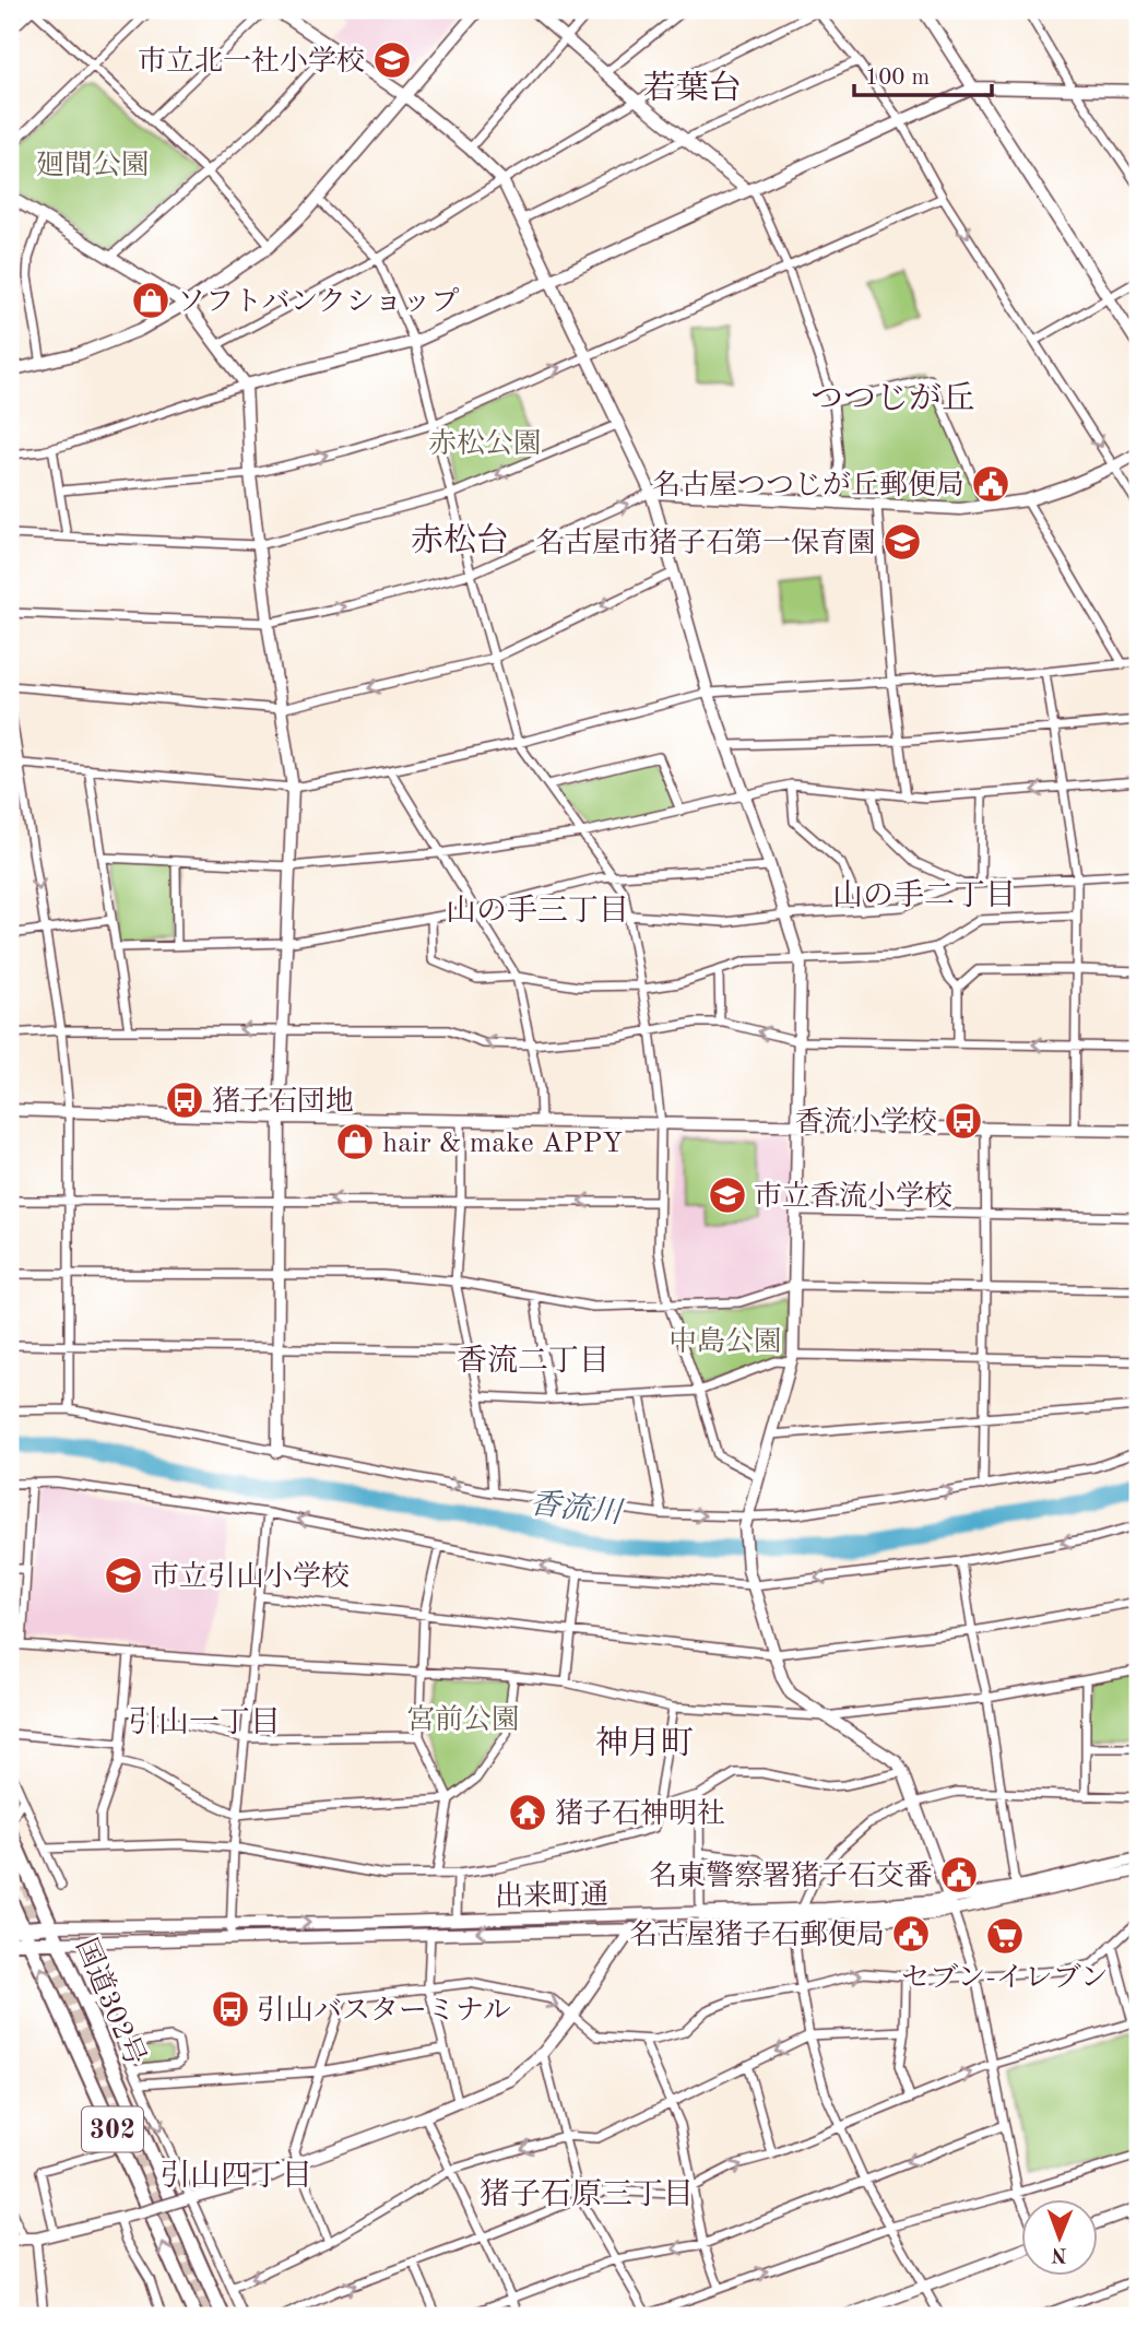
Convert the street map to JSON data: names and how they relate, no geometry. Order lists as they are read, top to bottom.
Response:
{
  "streets": {
    "highway": ["国道302号", "302"],
    "street": ["出来町通"]
  },
  "crossings": [
    ["出来町通", "国道302号"]
  ],
  "districts": [
    "若葉台",
    "つつじが丘",
    "赤松台",
    "山の手二丁目",
    "山の手三丁目",
    "香流二丁目",
    "引山一丁目",
    "神月町",
    "引山四丁目",
    "猪子石原三丁目"
  ],
  "water": ["香流川"],
  "parks": [
    "廻間公園",
    "赤松公園",
    "中島公園",
    "宮前公園"
  ],
  "places": {
    "school or university": [
      "市立北一社小学校",
      "名古屋市猪子石第一保育園",
      "市立香流小学校",
      "市立引山小学校"
    ],
    "shop": ["ソフトバンクショップ", "hair & make APPY"],
    "public building": ["名古屋つつじが丘郵便局", "名東警察署猪子石交番", "名古屋猪子石郵便局"],
    "bus stop": ["猪子石団地", "香流小学校", "引山バスターミナル"],
    "temple": ["猪子石神明社"],
    "supermarket": ["セブン-イレブン"]
  },
  "scale_bar": "100 m",
  "north": "bottom"
}
